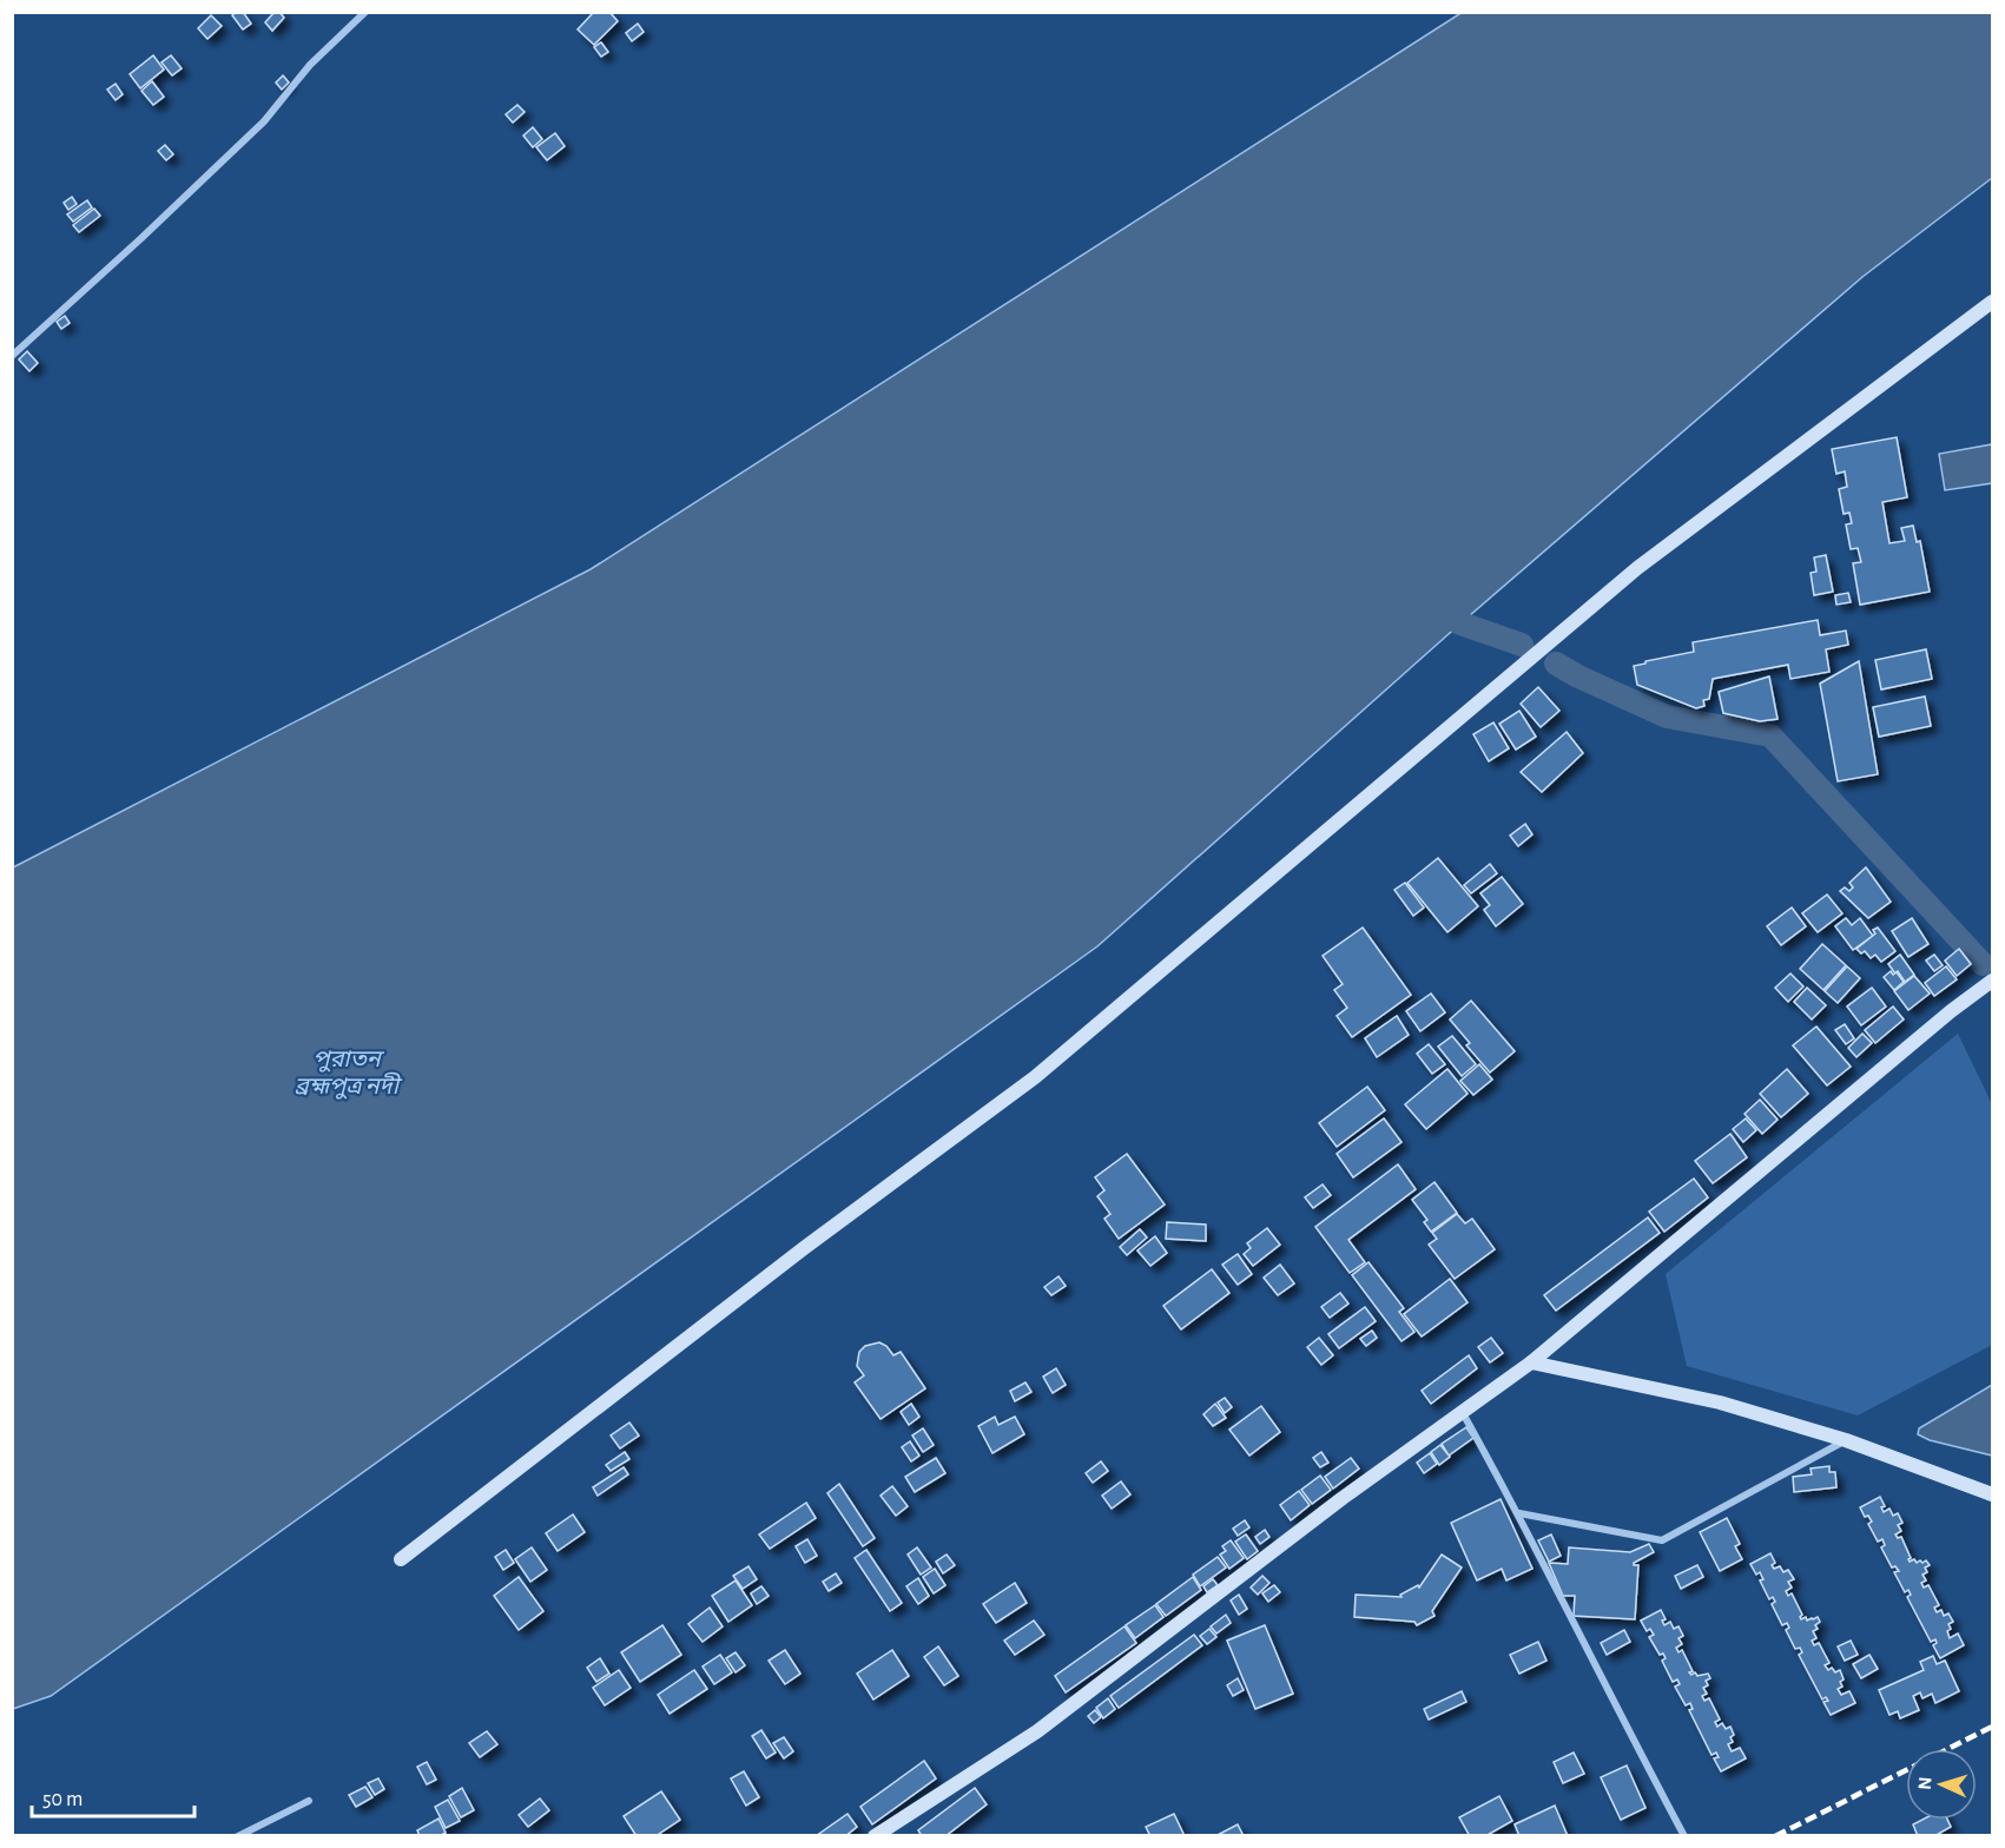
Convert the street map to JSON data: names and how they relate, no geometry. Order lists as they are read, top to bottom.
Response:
{
  "water": ["পুরাতন ব্রহ্মপুত্র নদী"],
  "scale_bar": "50 m",
  "north": "left"
}
